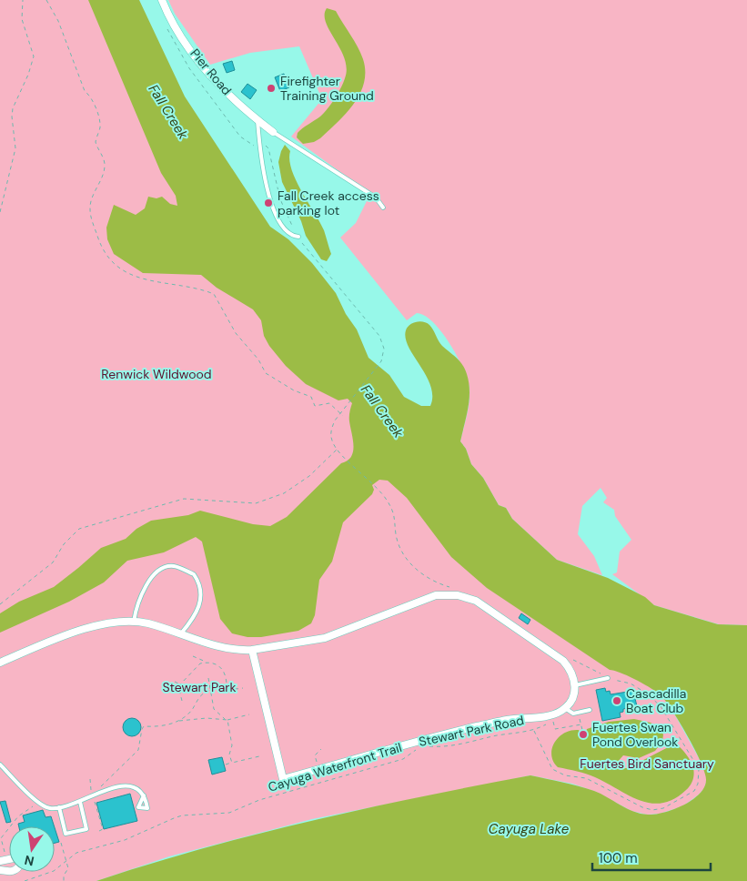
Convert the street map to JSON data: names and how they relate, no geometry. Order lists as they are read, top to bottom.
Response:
{
  "streets": {
    "street": ["Pier Road", "Stewart Park Road"],
    "path": ["Cayuga Waterfront Trail"]
  },
  "water": ["Fall Creek", "Cayuga Lake"],
  "parks": ["Renwick Wildwood", "Stewart Park", "Fuertes Bird Sanctuary"],
  "places": [
    "Firefighter Training Ground",
    "Fall Creek access parking lot",
    "Cascadilla Boat Club",
    "Fuertes Swan Pond Overlook"
  ],
  "scale_bar": "100 m",
  "north": "bottom"
}
